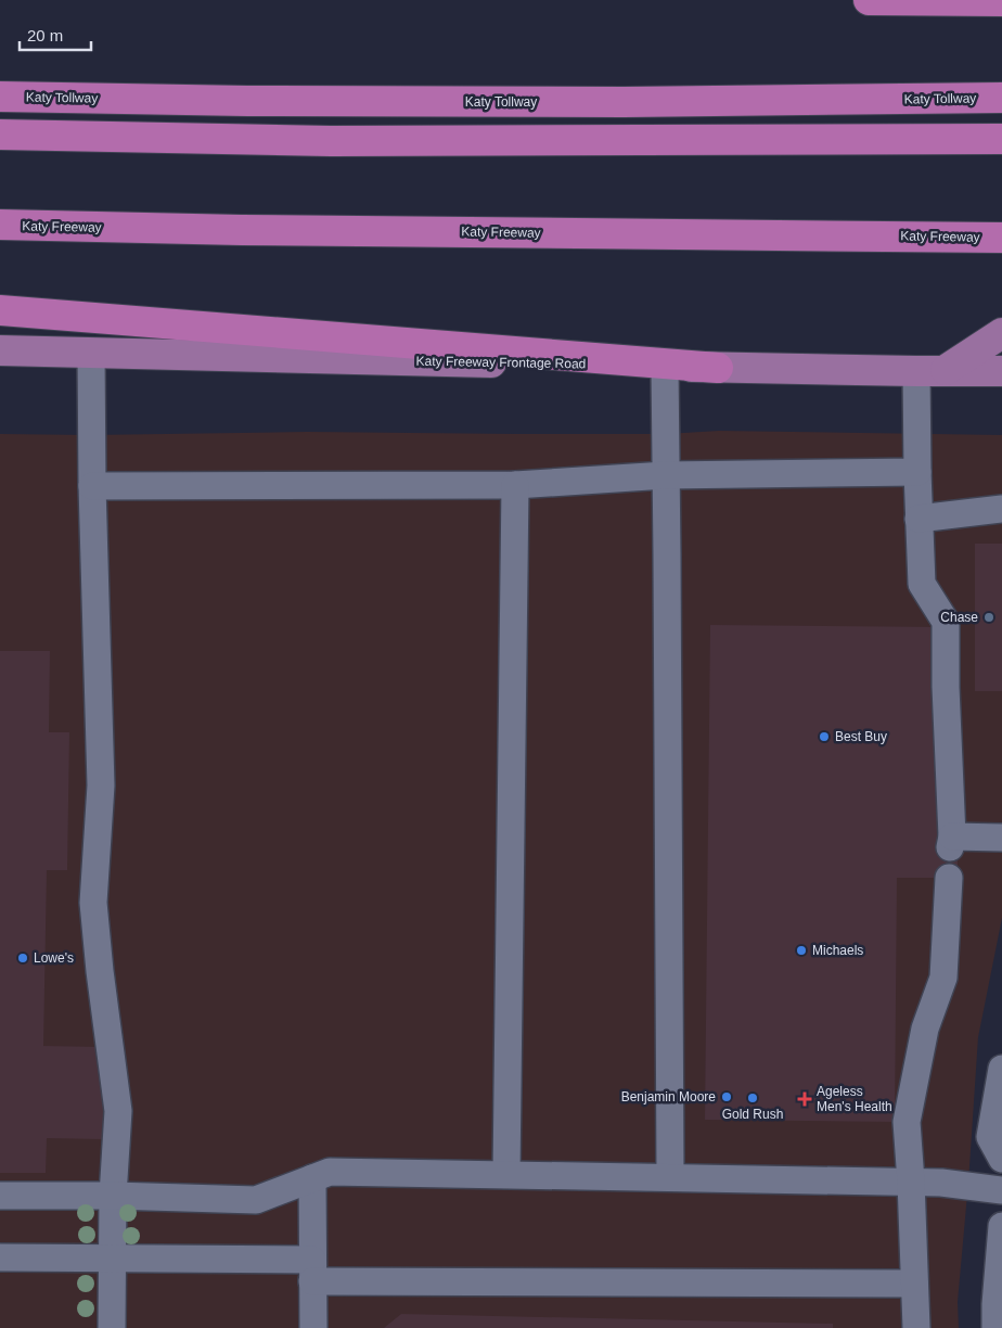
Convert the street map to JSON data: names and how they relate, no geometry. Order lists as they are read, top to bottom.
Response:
{
  "streets": {
    "highway": ["Katy Tollway", "Katy Freeway"],
    "main road": ["Katy Freeway Frontage Road"]
  },
  "places": {
    "other": [
      "Chase",
      "Best Buy",
      "Michaels",
      "Lowe's",
      "Benjamin Moore",
      "Gold Rush"
    ],
    "health": ["Ageless Men's Health"]
  },
  "scale_bar": "20 m"
}
